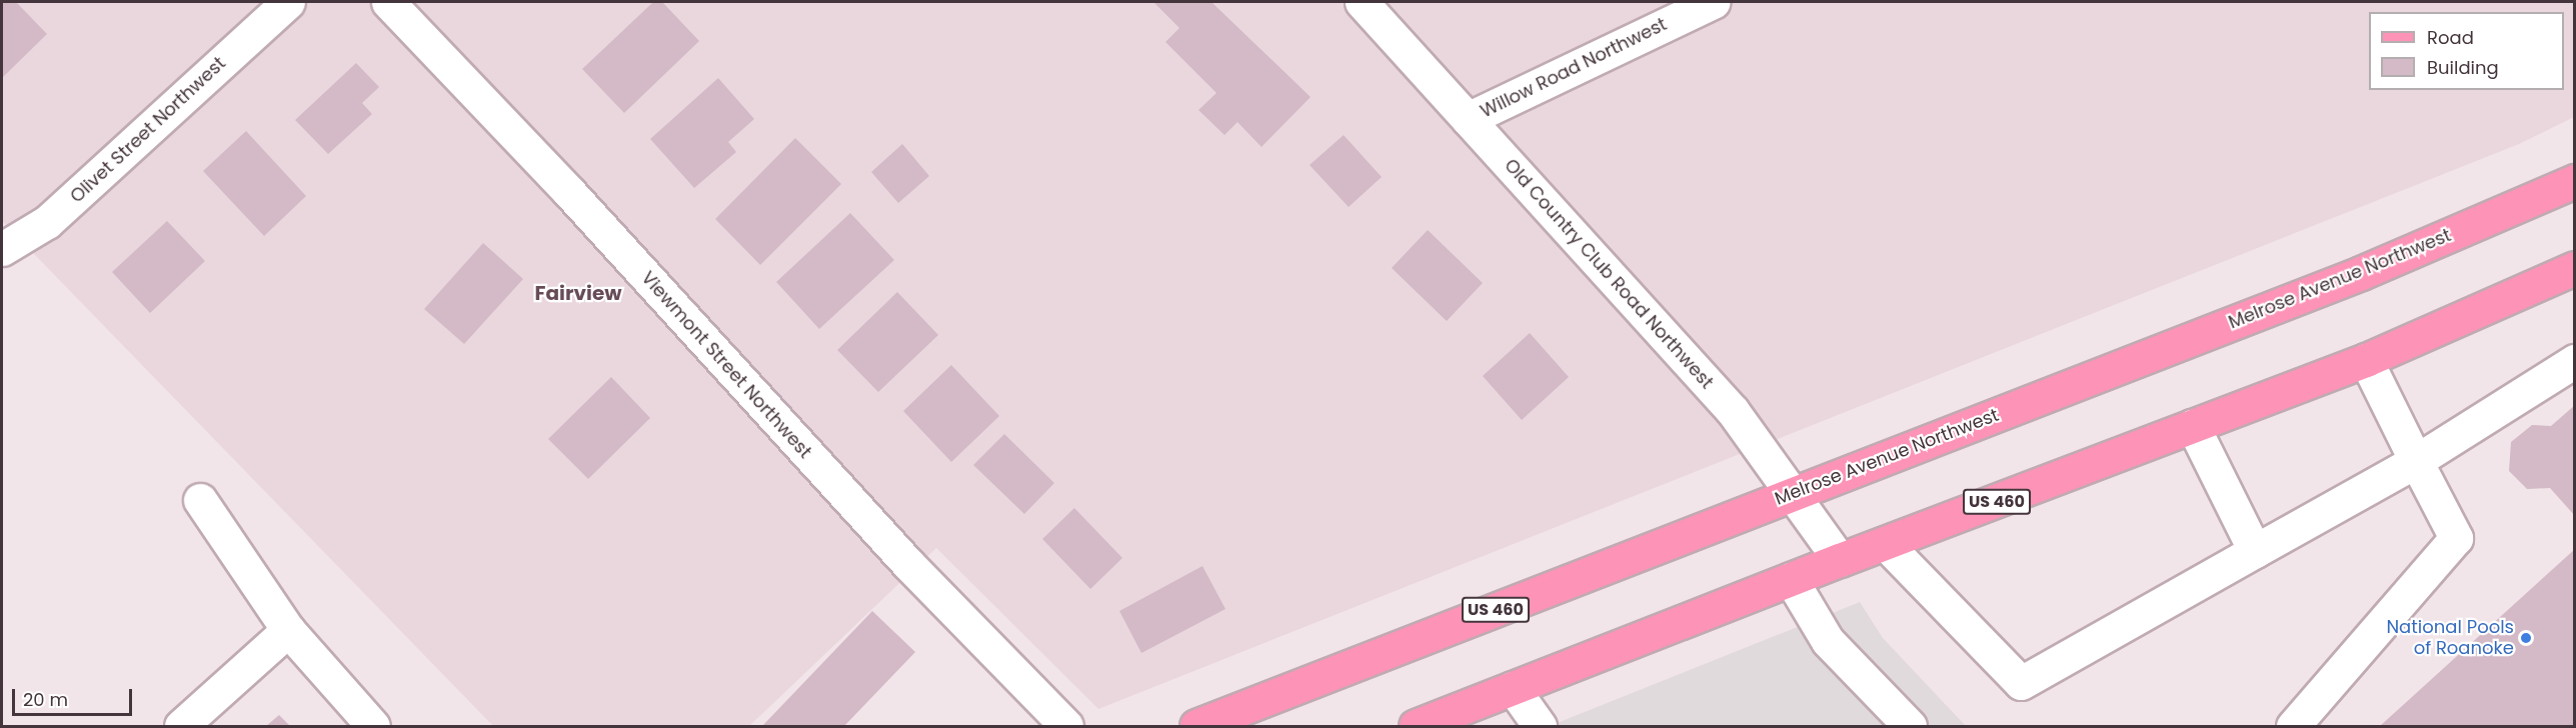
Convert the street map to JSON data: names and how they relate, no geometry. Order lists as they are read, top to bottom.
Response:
{
  "streets": {
    "main road": ["Melrose Avenue Northwest", "US 460"],
    "street": [
      "Willow Road Northwest",
      "Olivet Street Northwest",
      "Old Country Club Road Northwest",
      "Viewmont Street Northwest"
    ]
  },
  "crossings": [
    ["Willow Road Northwest", "Old Country Club Road Northwest"],
    ["Old Country Club Road Northwest", "Melrose Avenue Northwest"],
    ["Old Country Club Road Northwest", "US 460"]
  ],
  "districts": ["Fairview"],
  "places": ["National Pools of Roanoke"],
  "legend": ["Road", "Building"],
  "scale_bar": "20 m"
}
